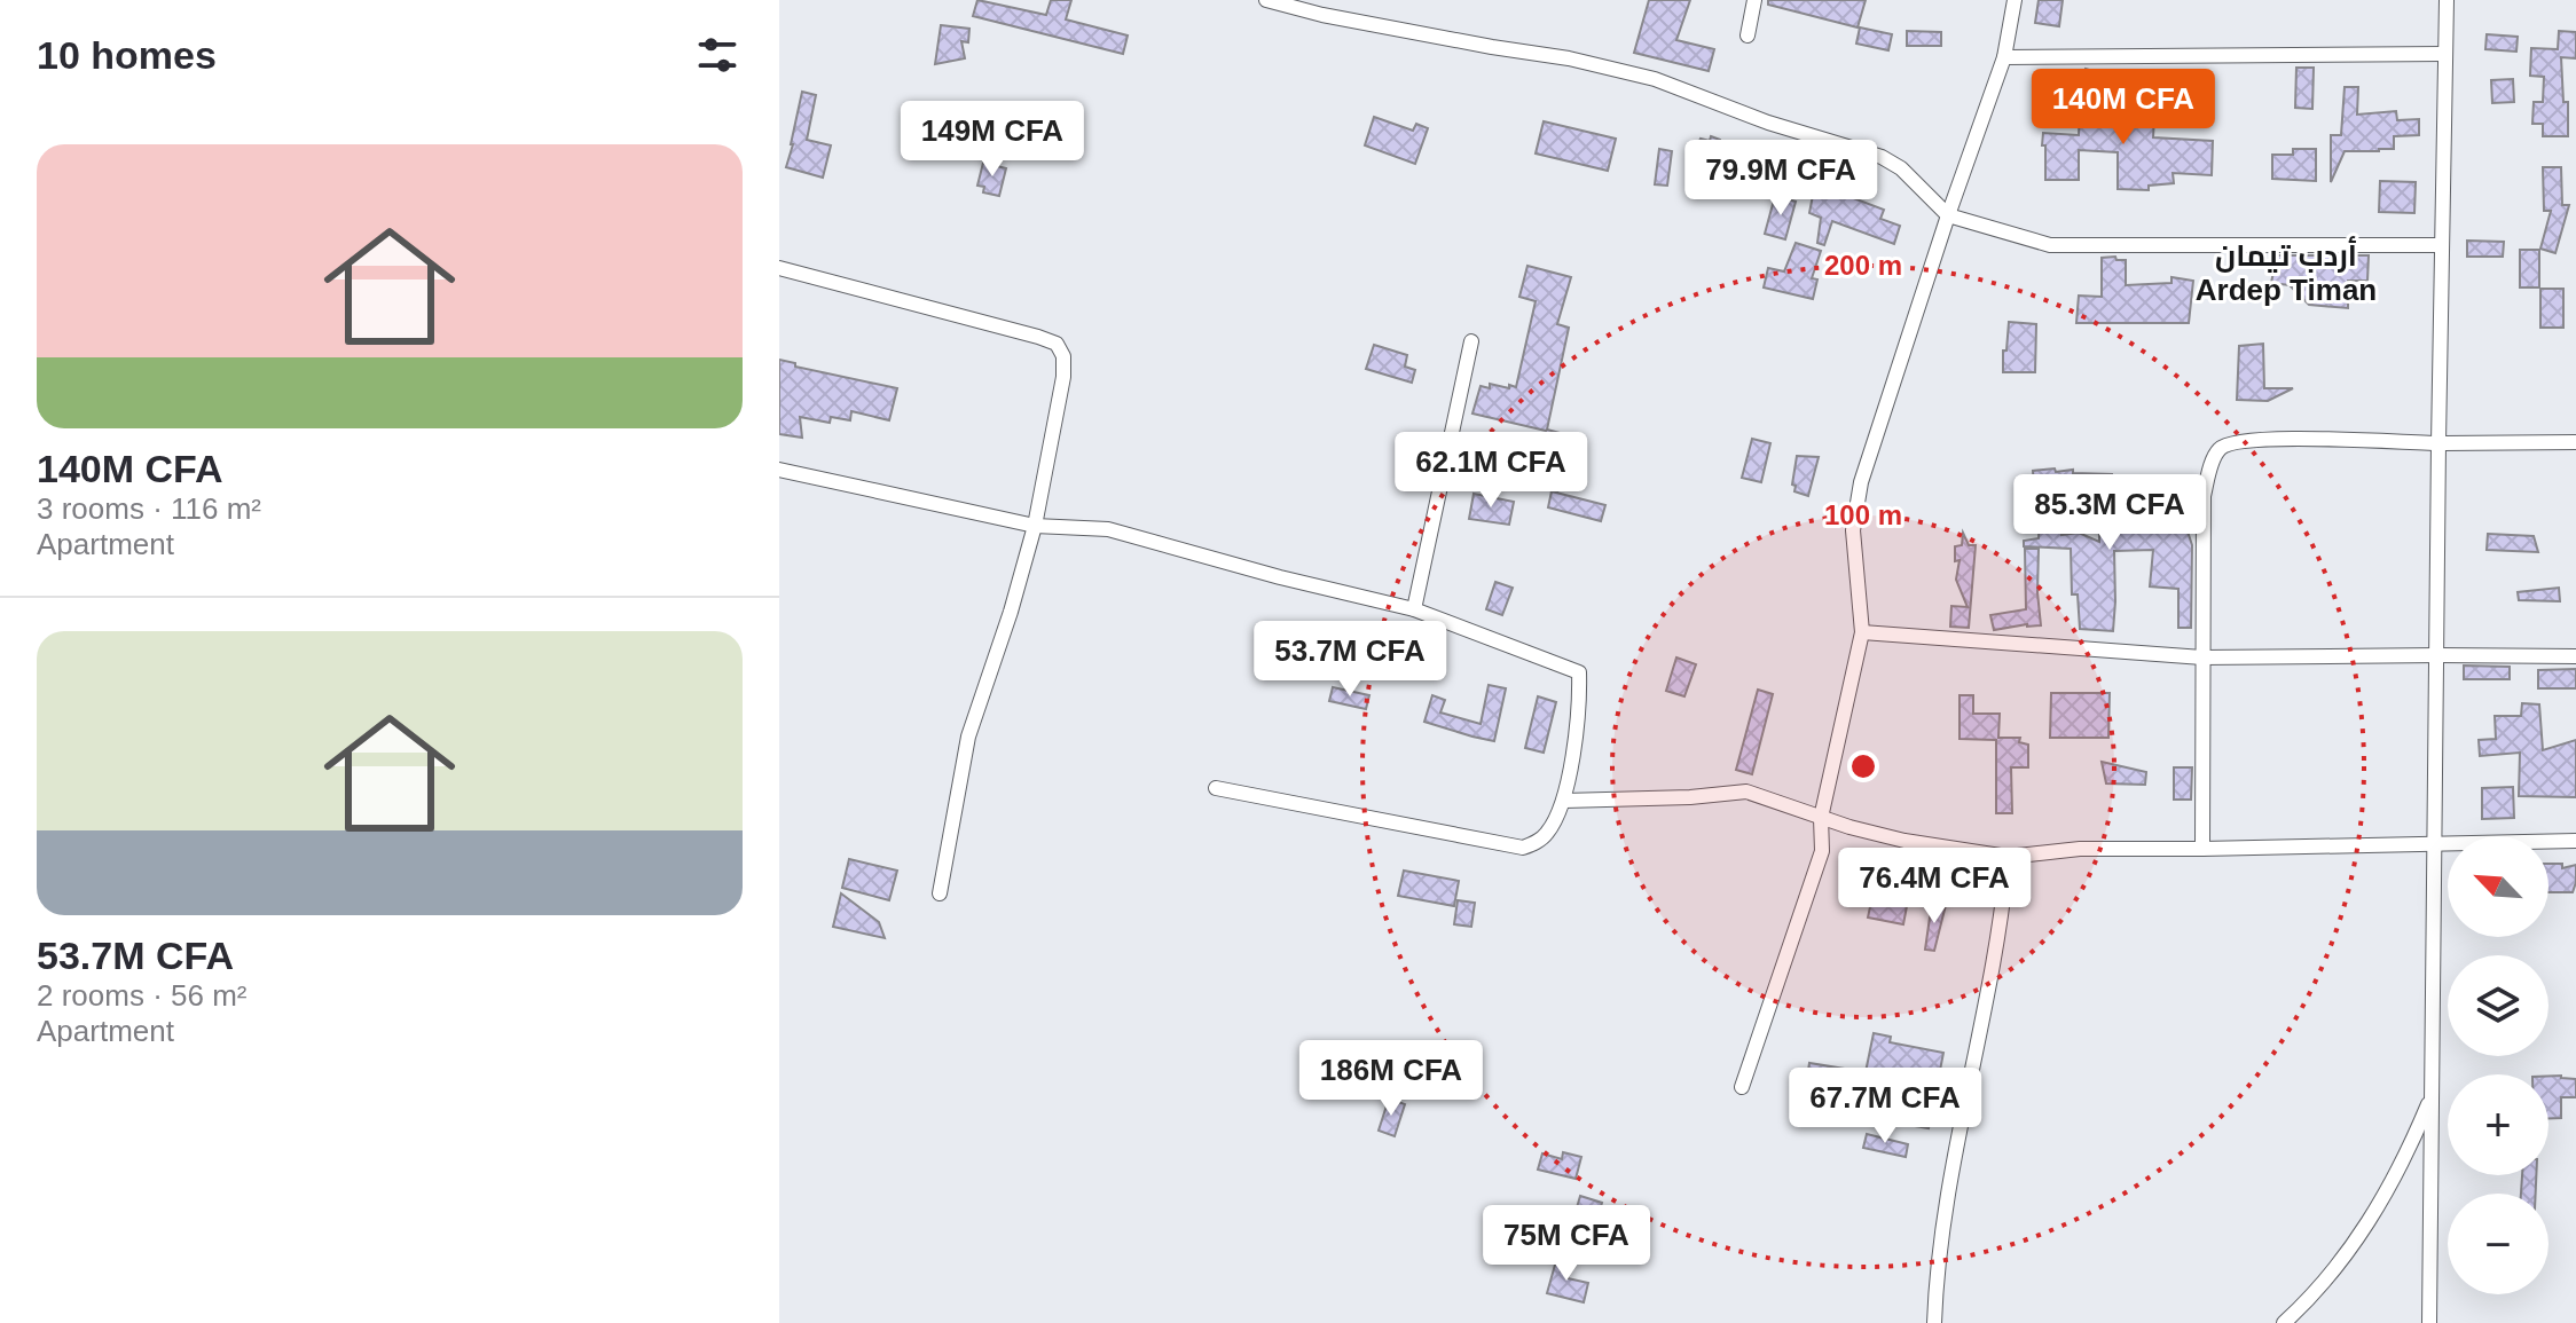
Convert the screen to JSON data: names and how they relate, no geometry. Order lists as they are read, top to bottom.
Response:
{
  "districts": ["أردب تيمان Ardep Timan"],
  "north": "top left",
  "page": {
    "heading": "10 homes",
    "price": [
      "140M CFA",
      "149M CFA",
      "79.9M CFA",
      "62.1M CFA",
      "85.3M CFA",
      "53.7M CFA",
      "76.4M CFA",
      "186M CFA",
      "67.7M CFA",
      "75M CFA"
    ],
    "list": [
      {
        "name": "140M CFA",
        "note": "3 rooms · 116 m² · Apartment"
      },
      {
        "name": "53.7M CFA",
        "note": "2 rooms · 56 m² · Apartment"
      }
    ],
    "map_buttons": ["+", "−"]
  },
  "rings": ["200 m", "100 m"]
}
